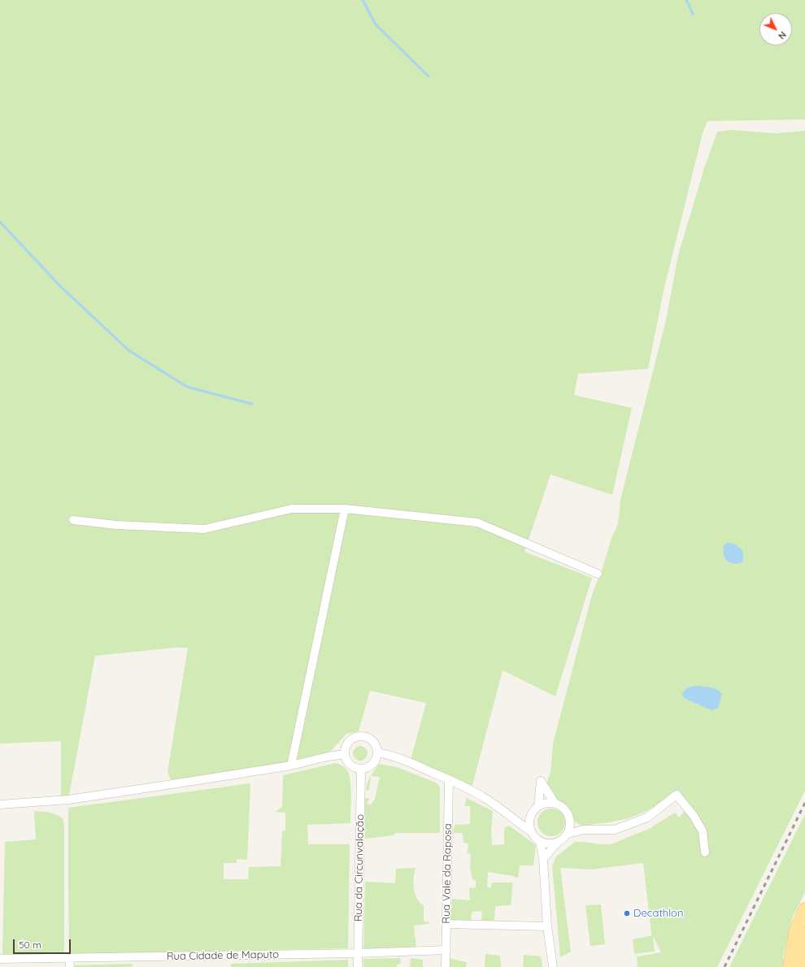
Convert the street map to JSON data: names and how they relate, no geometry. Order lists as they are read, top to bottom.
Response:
{
  "streets": {
    "street": ["Rua da Circunvalação", "Rua Vale da Raposa", "Rua Cidade de Maputo"]
  },
  "crossings": [
    ["Rua da Circunvalação", "Rua Cidade de Maputo"],
    ["Rua Vale da Raposa", "Rua Cidade de Maputo"]
  ],
  "places": ["Decathlon"],
  "scale_bar": "50 m",
  "north": "bottom right"
}
